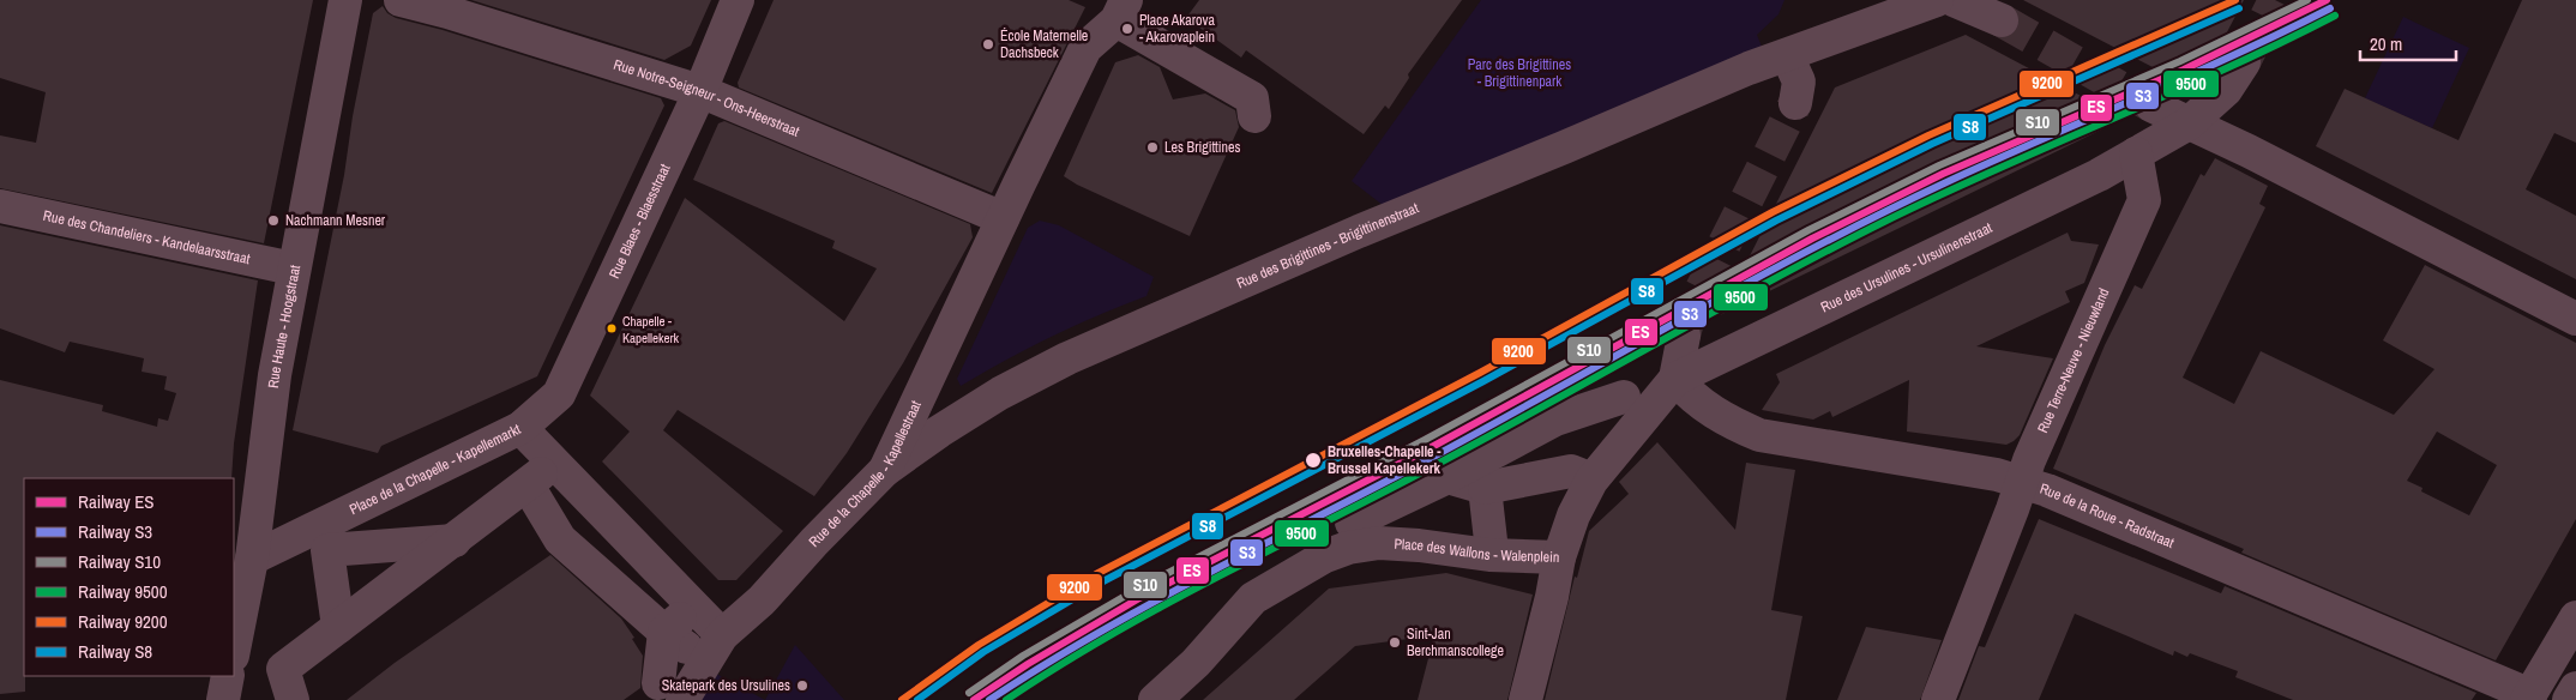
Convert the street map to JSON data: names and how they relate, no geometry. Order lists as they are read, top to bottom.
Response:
{
  "streets": {
    "street": [
      "Rue Notre-Seigneur - Ons-Heerstraat",
      "Rue Blaes - Blaesstraat",
      "Rue des Chandeliers - Kandelaarsstraat",
      "Rue des Brigittines - Brigittinenstraat",
      "Rue des Ursulines - Ursulinenstraat",
      "Rue Haute - Hoogstraat",
      "Rue Terre-Neuve - Nieuwland",
      "Place de la Chapelle - Kapellemarkt",
      "Rue de la Chapelle - Kapellestraat",
      "Rue de la Roue - Radstraat",
      "Place des Wallons - Walenplein"
    ]
  },
  "crossings": [
    ["Rue Notre-Seigneur - Ons-Heerstraat", "Rue Blaes - Blaesstraat"],
    ["Rue Notre-Seigneur - Ons-Heerstraat", "Rue de la Chapelle - Kapellestraat"],
    ["Rue Blaes - Blaesstraat", "Place de la Chapelle - Kapellemarkt"],
    ["Rue des Chandeliers - Kandelaarsstraat", "Rue Haute - Hoogstraat"],
    ["Rue des Brigittines - Brigittinenstraat", "Rue de la Chapelle - Kapellestraat"],
    ["Rue des Ursulines - Ursulinenstraat", "Rue Terre-Neuve - Nieuwland"],
    ["Rue des Ursulines - Ursulinenstraat", "Rue de la Roue - Radstraat"],
    ["Rue des Ursulines - Ursulinenstraat", "Place des Wallons - Walenplein"],
    ["Rue Haute - Hoogstraat", "Place de la Chapelle - Kapellemarkt"],
    ["Rue Terre-Neuve - Nieuwland", "Rue de la Roue - Radstraat"],
    ["Place de la Chapelle - Kapellemarkt", "Rue de la Chapelle - Kapellestraat"],
    ["Rue de la Roue - Radstraat", "Place des Wallons - Walenplein"]
  ],
  "parks": ["Parc des Brigittines - Brigittinenpark"],
  "places": [
    "Place Akarova - Akarovaplein",
    "École Maternelle Dachsbeck",
    "Les Brigittines",
    "Nachmann Mesner",
    "Chapelle - Kapellekerk",
    "Bruxelles-Chapelle - Brussel Kapellekerk",
    "Sint-Jan Berchmanscollege",
    "Skatepark des Ursulines"
  ],
  "lines": [
    "rail line ES",
    "rail line S10",
    "rail line 9200",
    "rail line S3",
    "rail line S8",
    "rail line 9500"
  ],
  "legend": [
    "Railway ES",
    "Railway S3",
    "Railway S10",
    "Railway 9500",
    "Railway 9200",
    "Railway S8"
  ],
  "scale_bar": "20 m"
}
